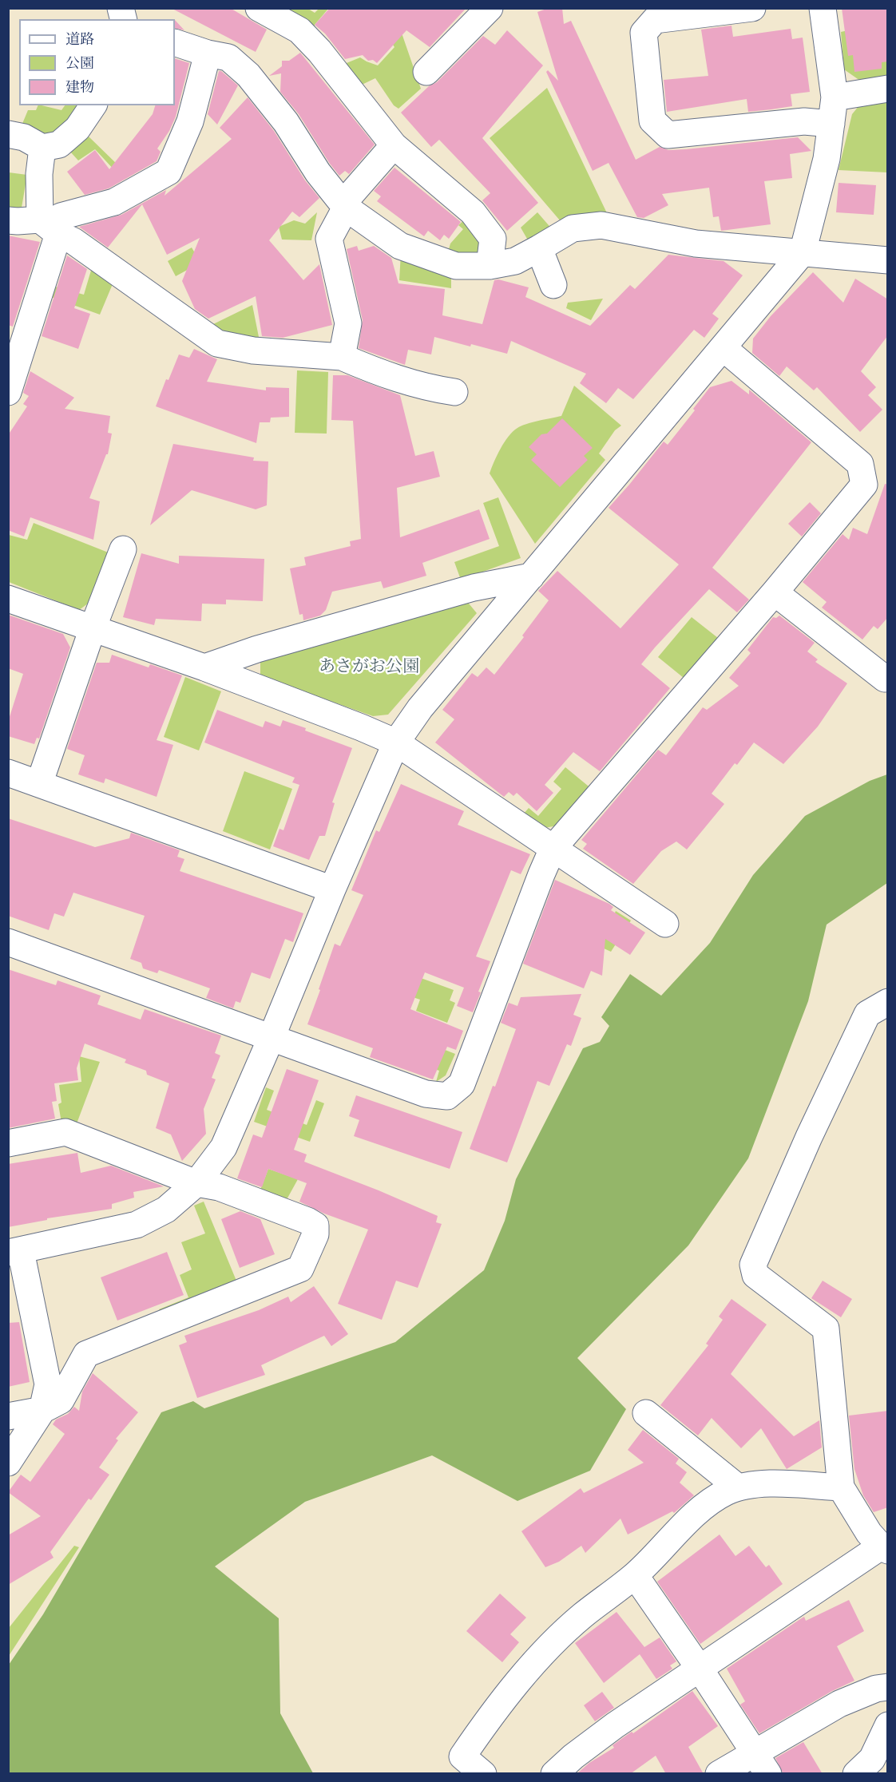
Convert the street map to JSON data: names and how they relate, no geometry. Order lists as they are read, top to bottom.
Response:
{
  "parks": ["あさがお公園"],
  "legend": ["道路", "公園", "建物"]
}
